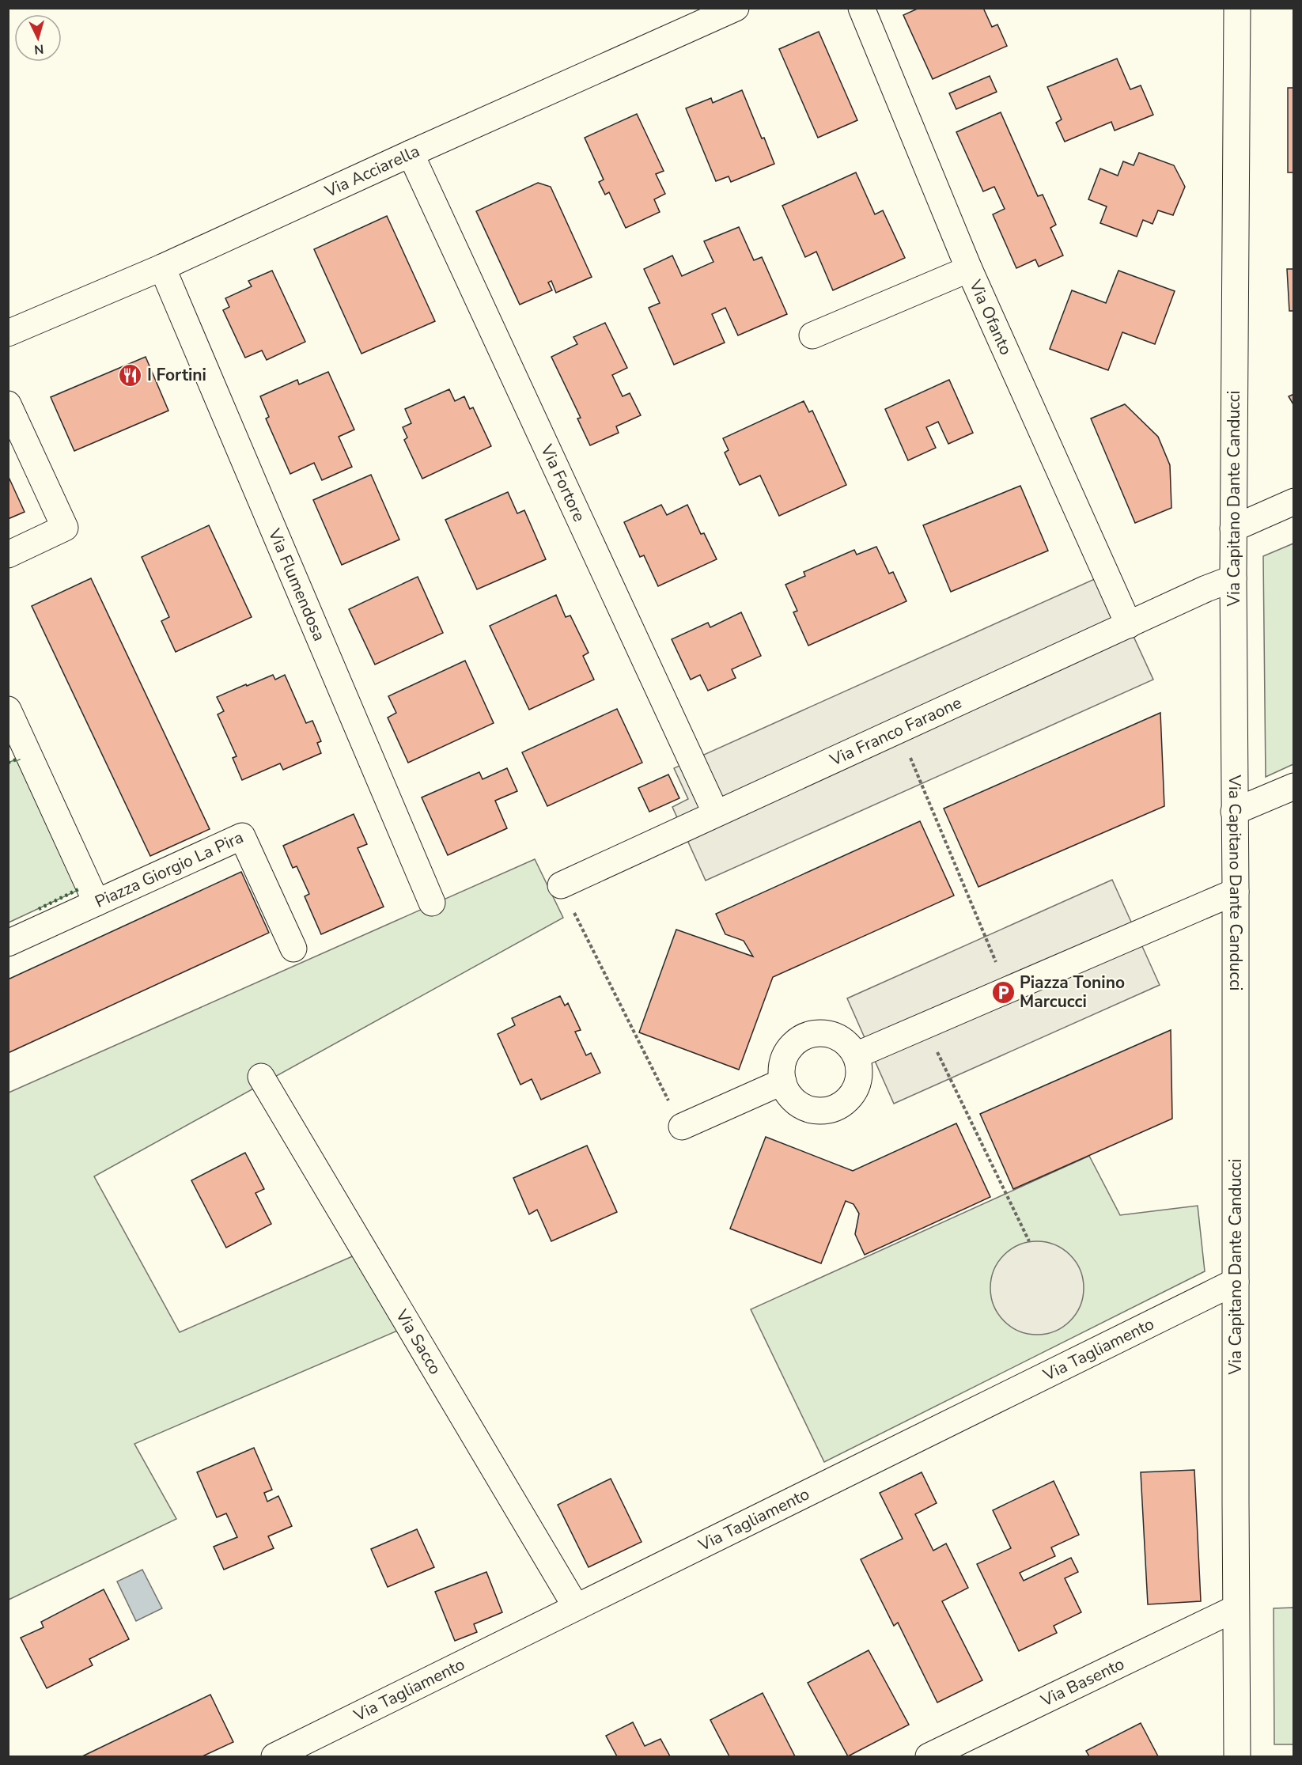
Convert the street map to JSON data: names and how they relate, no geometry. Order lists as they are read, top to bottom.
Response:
{
  "streets": {
    "street": [
      "Via Acciarella",
      "Via Ofanto",
      "Via Fortore",
      "Via Capitano Dante Canducci",
      "Via Flumendosa",
      "Via Franco Faraone",
      "Piazza Giorgio La Pira",
      "Via Sacco",
      "Via Tagliamento",
      "Via Basento"
    ]
  },
  "crossings": [
    ["Via Acciarella", "Via Fortore"],
    ["Via Acciarella", "Via Flumendosa"],
    ["Via Ofanto", "Via Franco Faraone"],
    ["Via Fortore", "Via Franco Faraone"],
    ["Via Capitano Dante Canducci", "Via Franco Faraone"],
    ["Via Capitano Dante Canducci", "Via Tagliamento"],
    ["Via Capitano Dante Canducci", "Via Basento"],
    ["Via Sacco", "Via Tagliamento"]
  ],
  "places": {
    "restaurant": ["I Fortini"],
    "parking": ["Piazza Tonino Marcucci"]
  },
  "north": "bottom"
}
